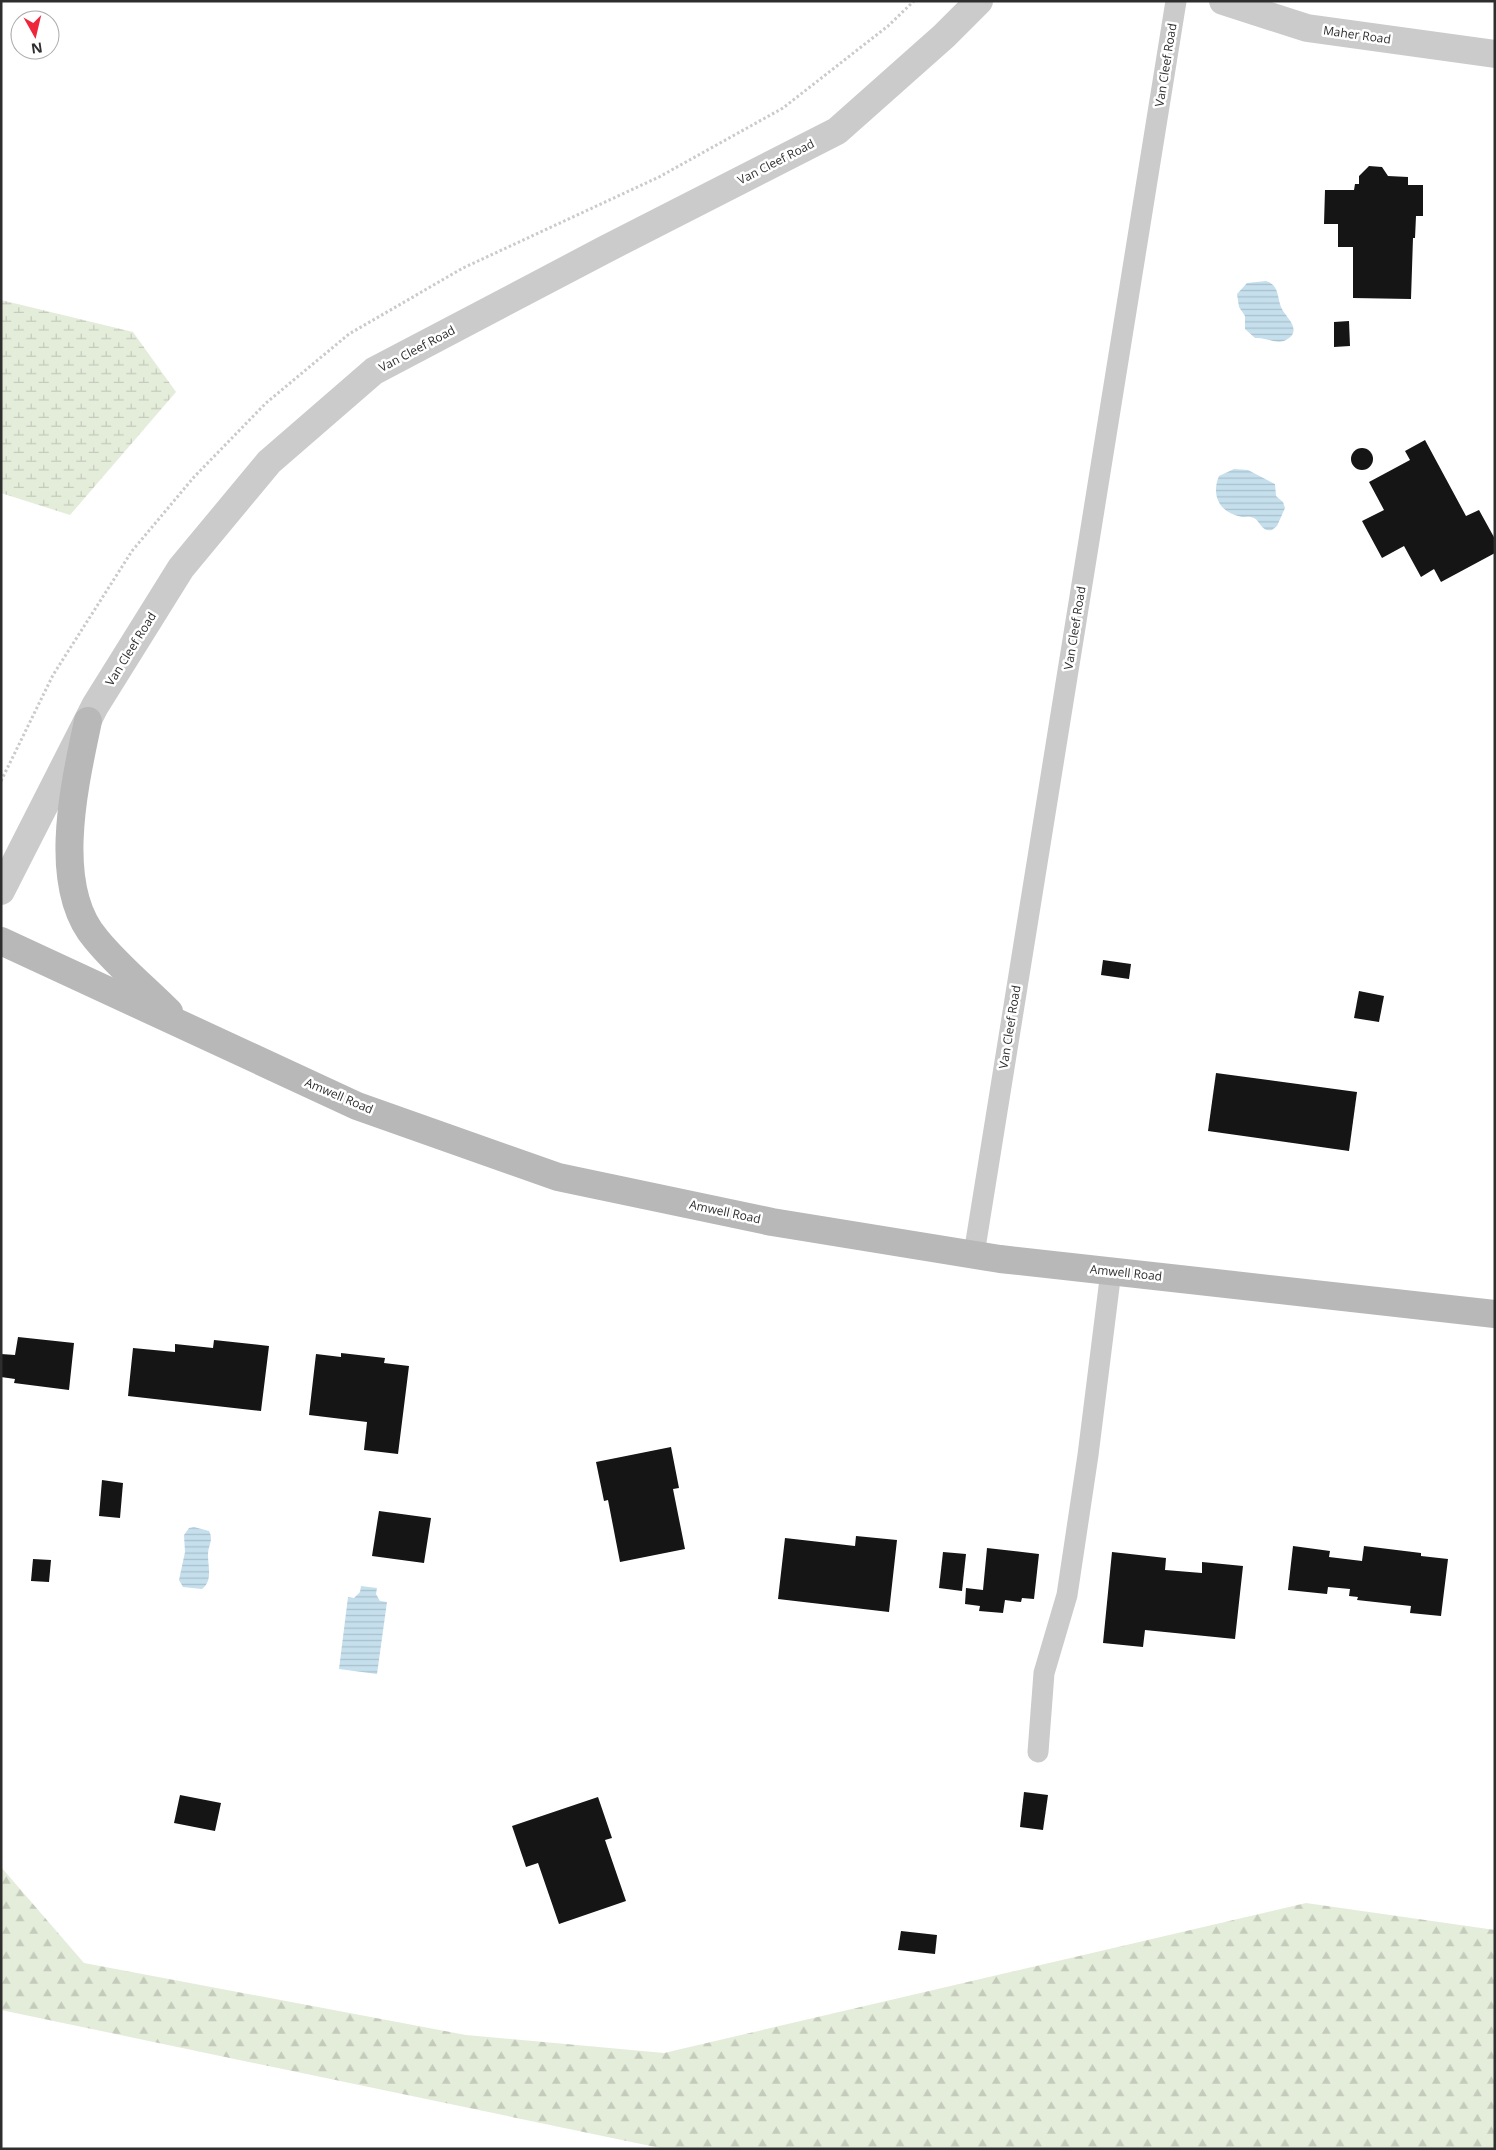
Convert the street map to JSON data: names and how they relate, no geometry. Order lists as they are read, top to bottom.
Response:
{
  "streets": {
    "main road": ["Amwell Road"],
    "street": ["Maher Road", "Van Cleef Road"]
  },
  "crossings": [
    ["Van Cleef Road", "Amwell Road"]
  ],
  "north": "bottom"
}
